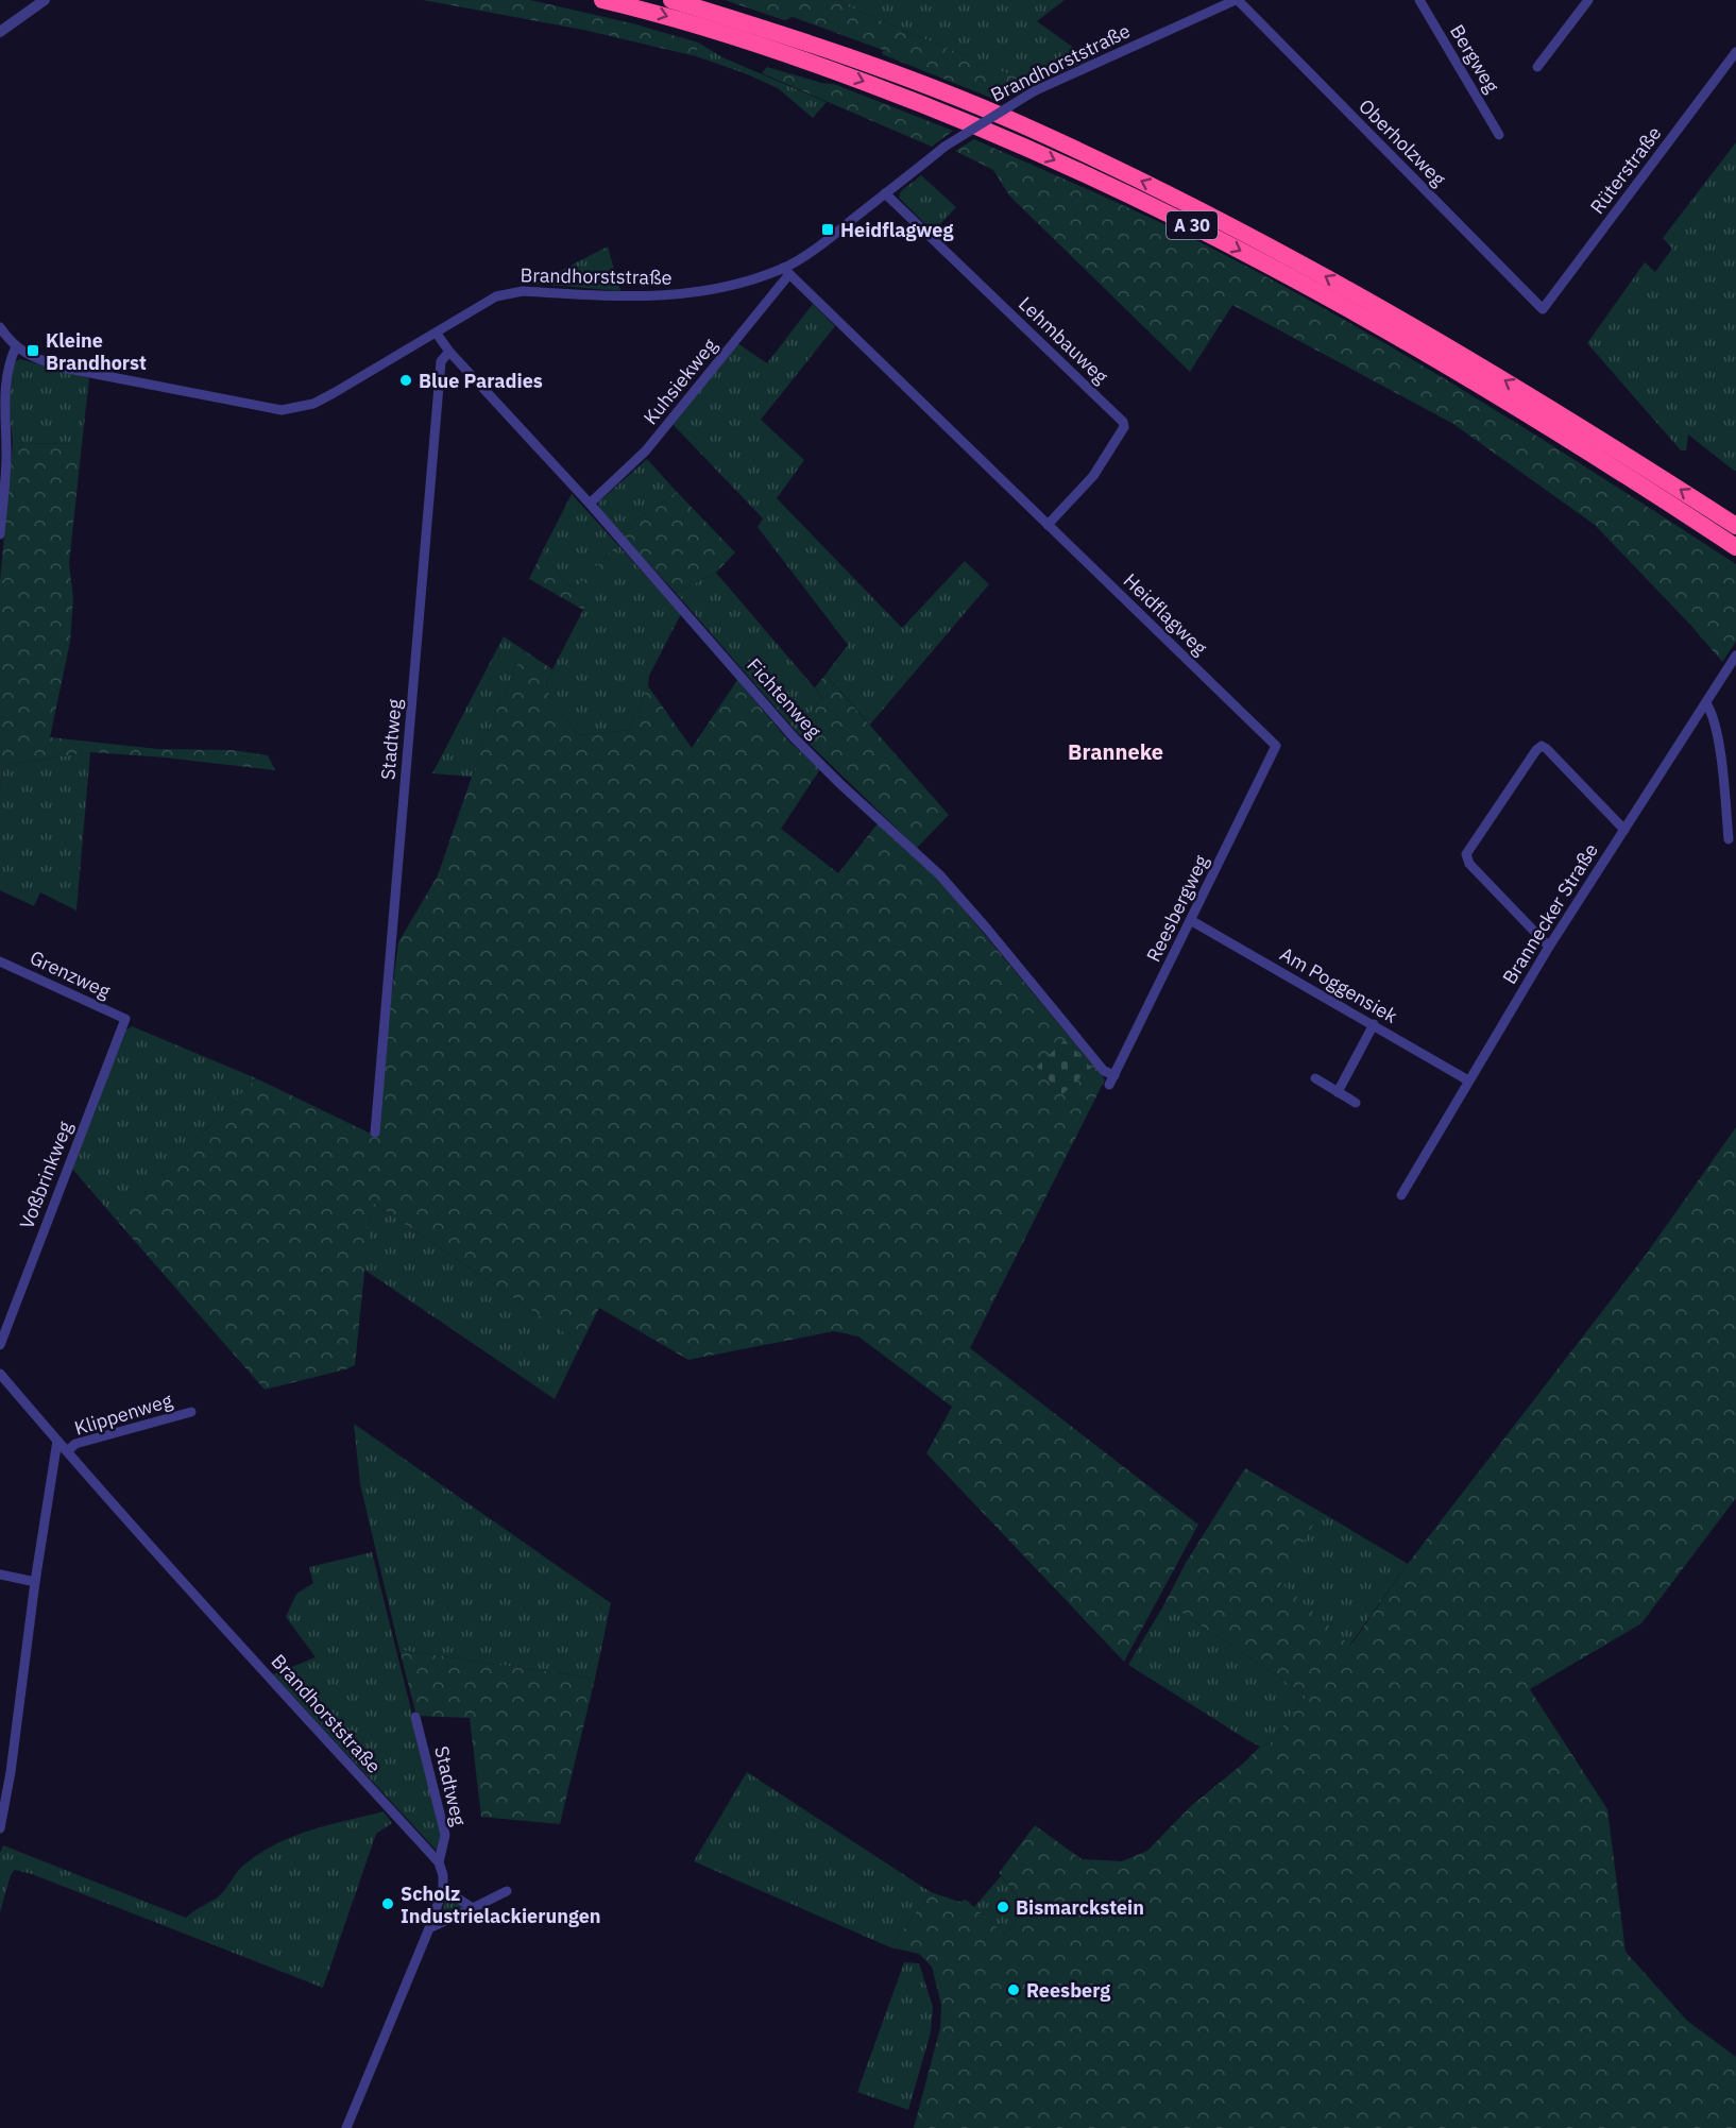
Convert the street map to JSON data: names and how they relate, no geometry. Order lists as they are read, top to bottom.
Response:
{
  "streets": {
    "highway": ["A 30"],
    "street": [
      "Bergweg",
      "Brandhorststraße",
      "Oberholzweg",
      "Rüterstraße",
      "Lehmbauweg",
      "Kuhsiekweg",
      "Heidflagweg",
      "Fichtenweg",
      "Stadtweg",
      "Reesbergweg",
      "Brannecker Straße",
      "Grenzweg",
      "Am Poggensiek",
      "Voßbrinkweg",
      "Klippenweg"
    ]
  },
  "crossings": [
    ["Brandhorststraße", "Oberholzweg"],
    ["Brandhorststraße", "Lehmbauweg"],
    ["Brandhorststraße", "Kuhsiekweg"],
    ["Brandhorststraße", "Heidflagweg"],
    ["Brandhorststraße", "Fichtenweg"],
    ["Brandhorststraße", "Stadtweg"],
    ["Brandhorststraße", "Klippenweg"],
    ["Oberholzweg", "Rüterstraße"],
    ["Lehmbauweg", "Heidflagweg"],
    ["Kuhsiekweg", "Heidflagweg"],
    ["Kuhsiekweg", "Fichtenweg"],
    ["Heidflagweg", "Reesbergweg"],
    ["Fichtenweg", "Stadtweg"],
    ["Fichtenweg", "Reesbergweg"],
    ["Reesbergweg", "Am Poggensiek"],
    ["Brannecker Straße", "Am Poggensiek"],
    ["Grenzweg", "Voßbrinkweg"]
  ],
  "districts": ["Branneke"],
  "places": {
    "transit": ["Heidflagweg", "Kleine Brandhorst"],
    "other": [
      "Blue Paradies",
      "Scholz Industrielackierungen",
      "Bismarckstein",
      "Reesberg"
    ]
  }
}
